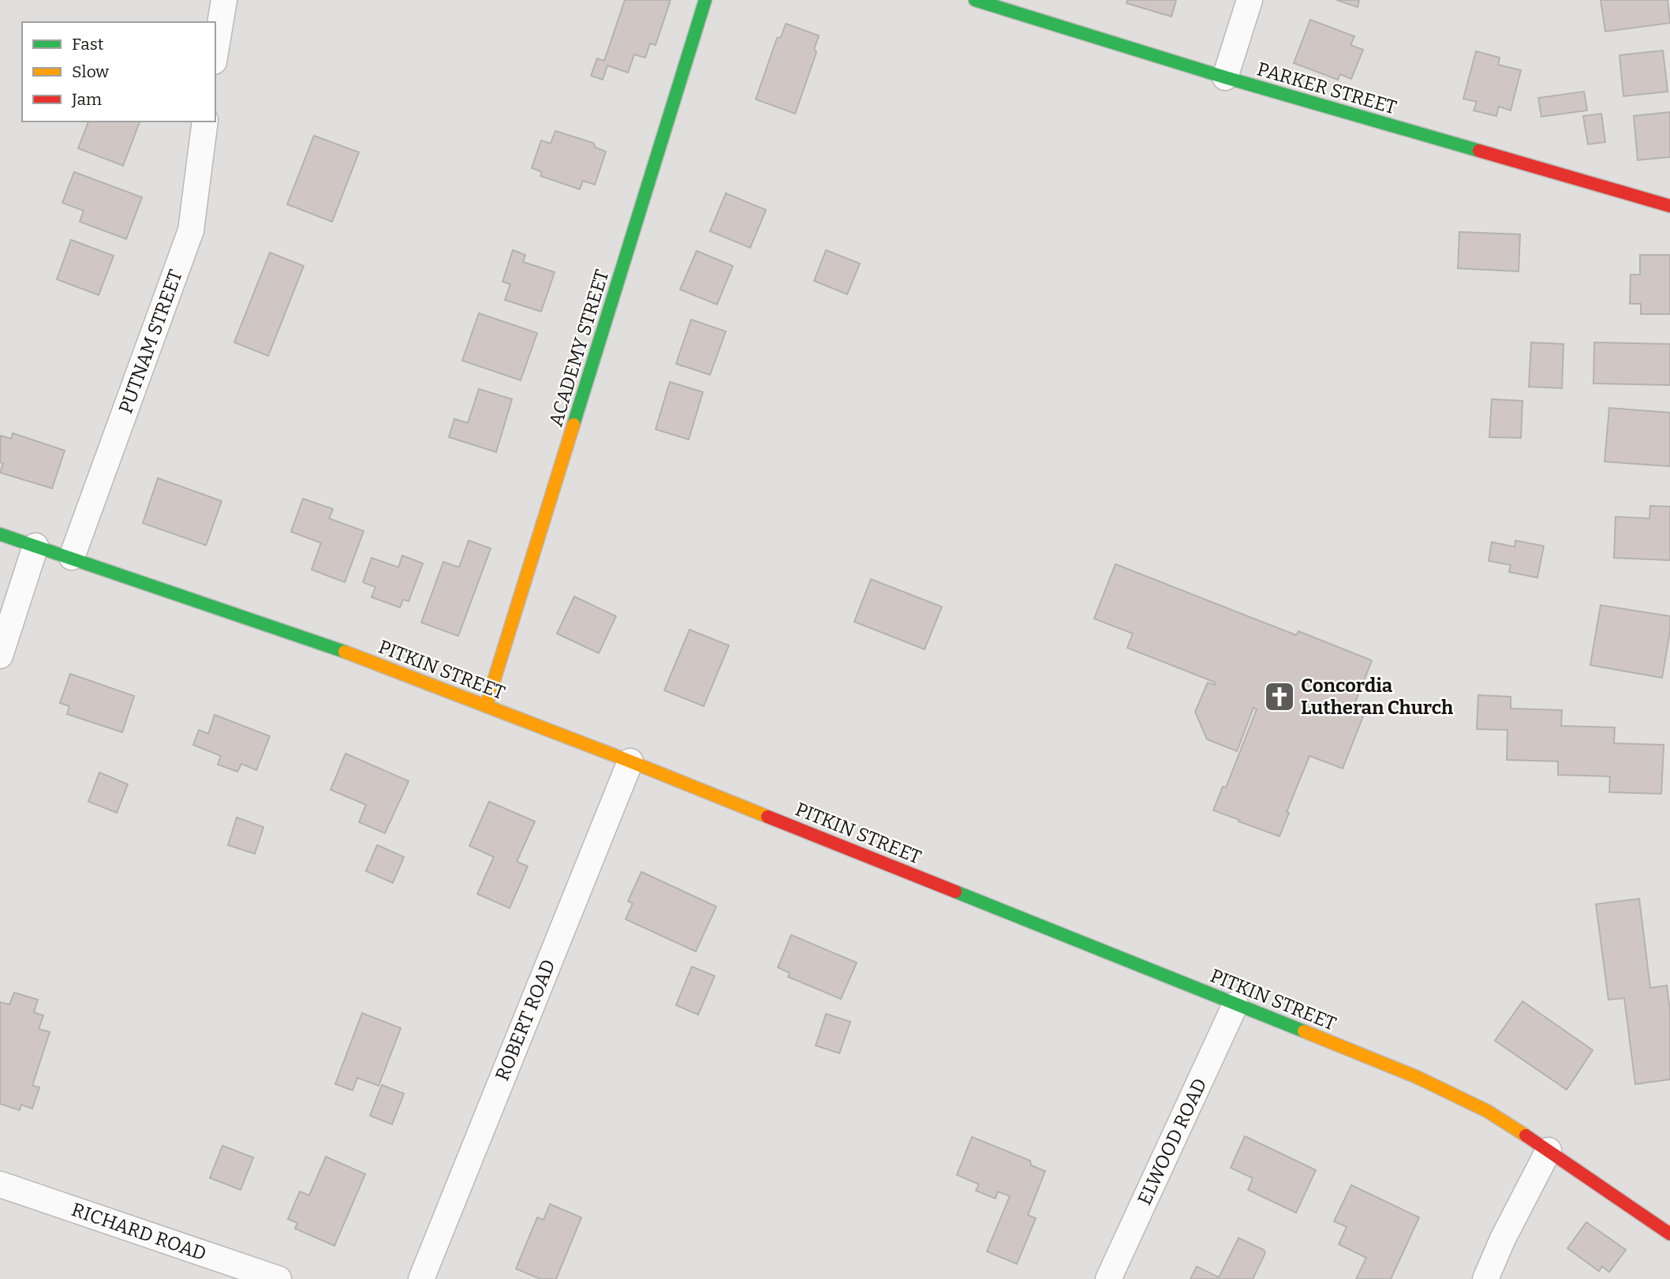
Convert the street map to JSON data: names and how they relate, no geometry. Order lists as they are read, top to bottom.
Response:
{
  "streets": {
    "street": [
      "PARKER STREET",
      "PUTNAM STREET",
      "ACADEMY STREET",
      "PITKIN STREET",
      "ROBERT ROAD",
      "ELWOOD ROAD",
      "RICHARD ROAD"
    ]
  },
  "crossings": [
    ["PUTNAM STREET", "PITKIN STREET"],
    ["ACADEMY STREET", "PITKIN STREET"],
    ["PITKIN STREET", "ROBERT ROAD"],
    ["PITKIN STREET", "ELWOOD ROAD"]
  ],
  "places": {
    "church": ["Concordia Lutheran Church"]
  },
  "legend": ["Fast", "Slow", "Jam"]
}
